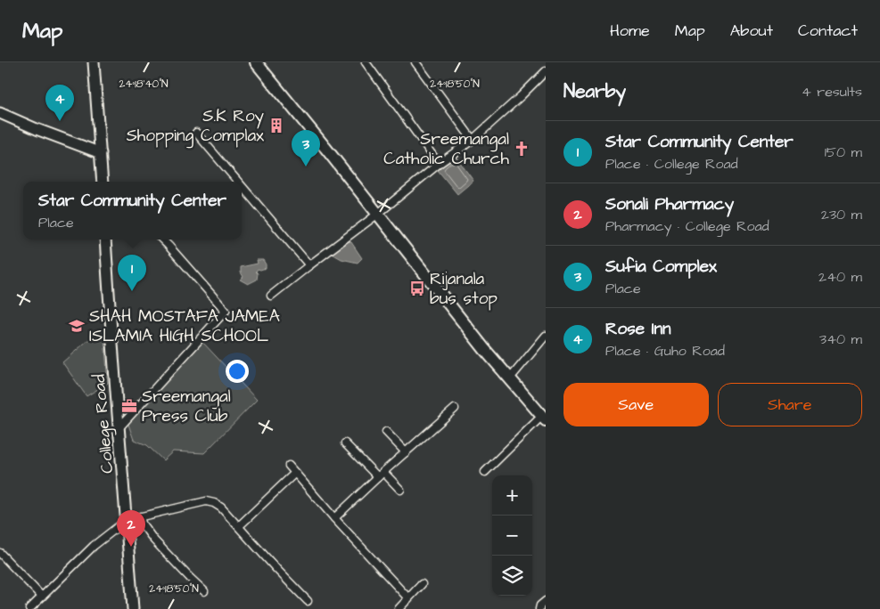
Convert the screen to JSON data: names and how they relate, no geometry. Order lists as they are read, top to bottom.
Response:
{
  "streets": {
    "main road": ["College Road"]
  },
  "places": {
    "building": ["S.K Roy Shopping Complax"],
    "church": ["Sreemangal Catholic Church"],
    "bus stop": ["Rijanala bus stop"],
    "school or university": ["SHAH MOSTAFA JAMEA ISLAMIA HIGH SCHOOL"],
    "office": ["Sreemangal Press Club"]
  },
  "page": {
    "header": "Map",
    "nav": [
      "Home",
      "Map",
      "About",
      "Contact"
    ],
    "heading": ["Nearby", "4 results"],
    "pins": [
      "4",
      "3",
      "1",
      "2"
    ],
    "list": [
      {
        "mark": "1",
        "name": "Star Community Center",
        "note": "Place · College Road",
        "value": "150 m"
      },
      {
        "mark": "2",
        "name": "Sonali Pharmacy",
        "note": "Pharmacy · College Road",
        "value": "230 m"
      },
      {
        "mark": "3",
        "name": "Sufia Complex",
        "note": "Place",
        "value": "240 m"
      },
      {
        "mark": "4",
        "name": "Rose Inn",
        "note": "Place · Guho Road",
        "value": "340 m"
      }
    ],
    "popup": ["Star Community Center", "Place"],
    "buttons": ["Save", "Share"],
    "map_buttons": ["+", "−"]
  },
  "coordinates": ["24°18'40\"N", "24°18'50\"N"]
}
